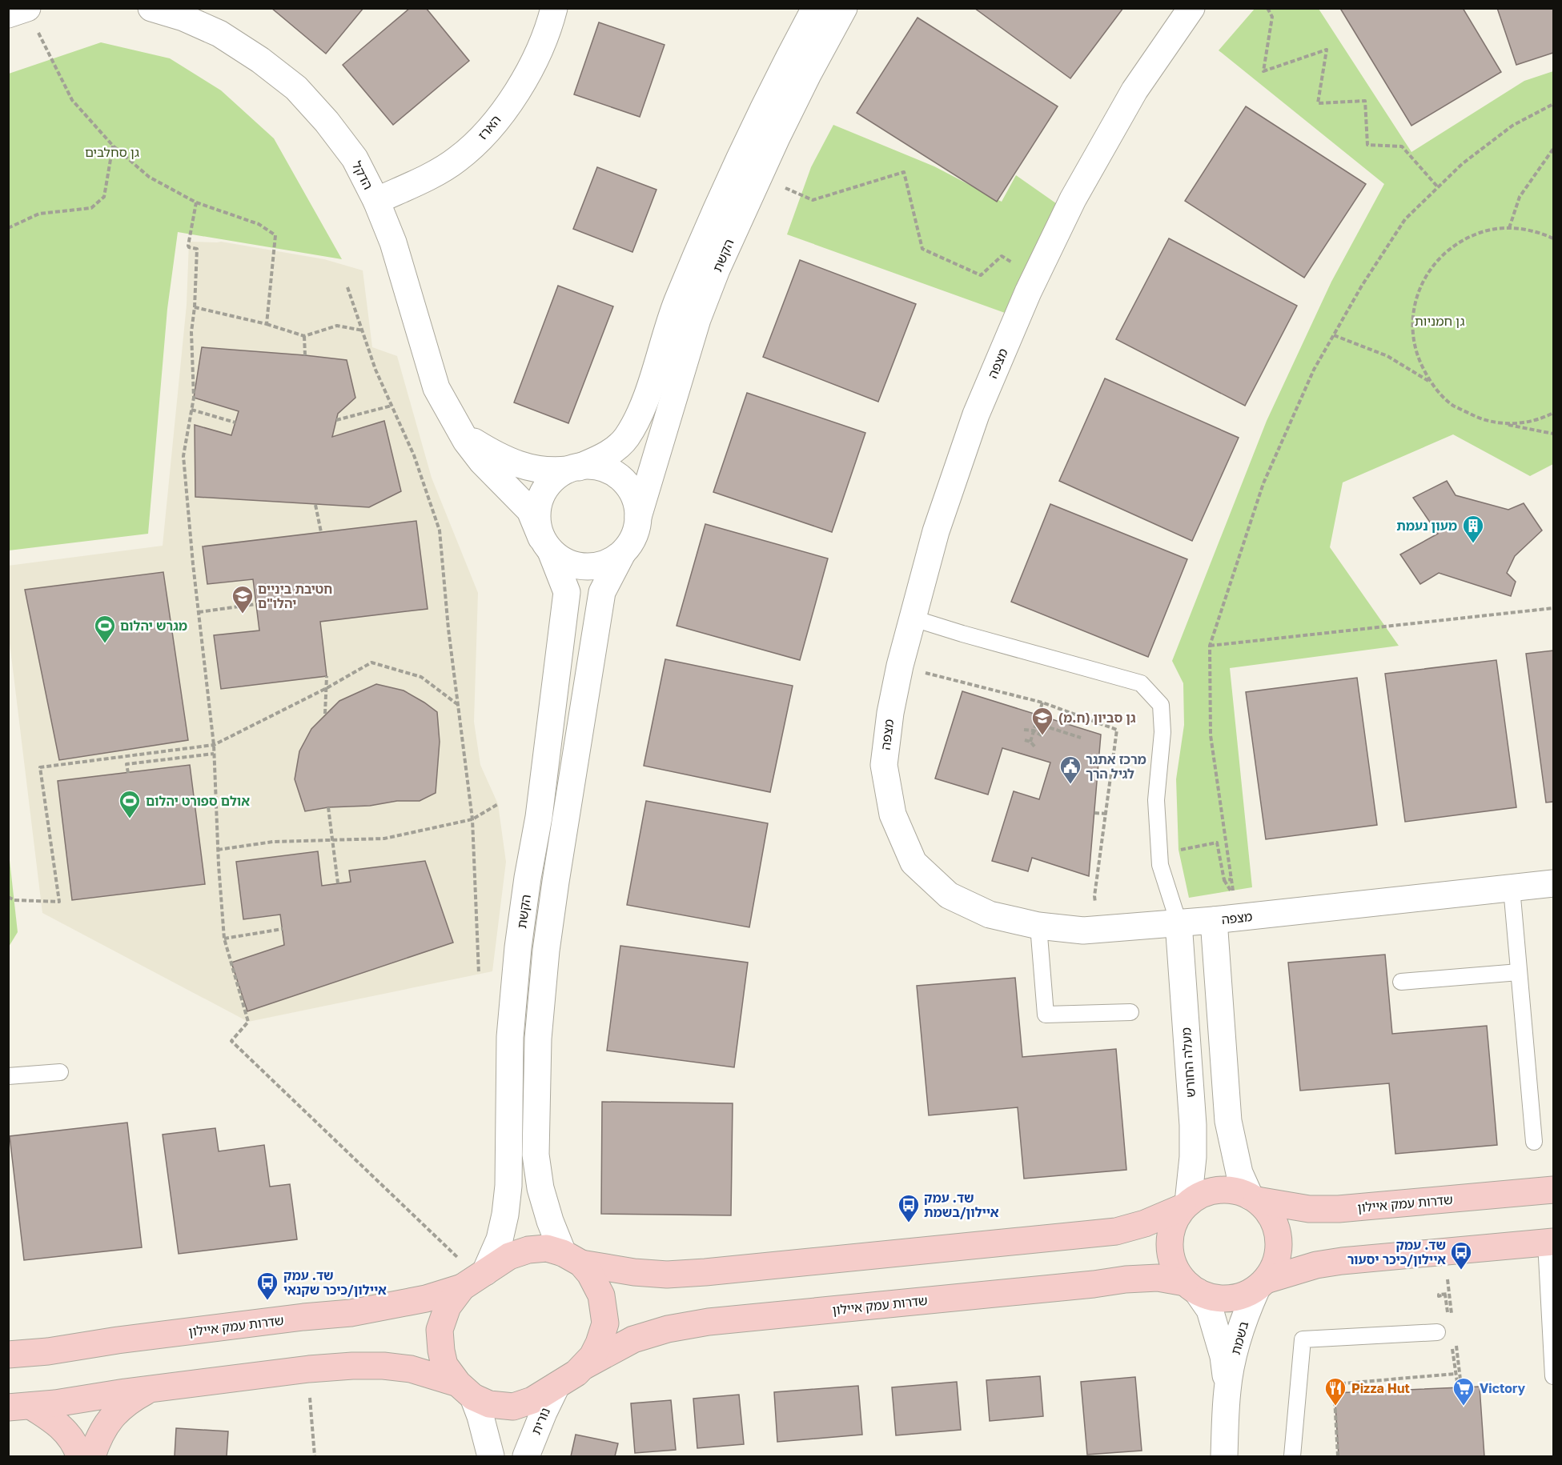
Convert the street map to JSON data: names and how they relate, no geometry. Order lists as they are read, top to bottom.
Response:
{
  "streets": {
    "main road": ["שדרות עמק איילון"],
    "street": [
      "הארז",
      "הדקל",
      "הקשת",
      "מצפה",
      "מעלה החורש",
      "בשמת",
      "נורית"
    ]
  },
  "crossings": [
    ["הארז", "הדקל"],
    ["הדקל", "הקשת"],
    ["הקשת", "שדרות עמק איילון"],
    ["הקשת", "נורית"],
    ["מצפה", "מעלה החורש"],
    ["מעלה החורש", "שדרות עמק איילון"],
    ["מעלה החורש", "בשמת"],
    ["שדרות עמק איילון", "בשמת"],
    ["שדרות עמק איילון", "נורית"]
  ],
  "parks": ["גן סחלבים", "גן חמניות"],
  "places": {
    "building": ["מעון נעמת"],
    "school or university": ["חטיבת ביניים יהלו\"ם", "גן סביון (ח.מ)"],
    "sports": ["מגרש יהלום", "אולם ספורט יהלום"],
    "public building": ["מרכז אתגר לגיל הרך"],
    "bus stop": ["שד. עמק איילון/בשמת", "שד. עמק איילון/כיכר יסעור", "שד. עמק איילון/כיכר שקנאי"],
    "restaurant": ["Pizza Hut"],
    "supermarket": ["Victory"]
  }
}
